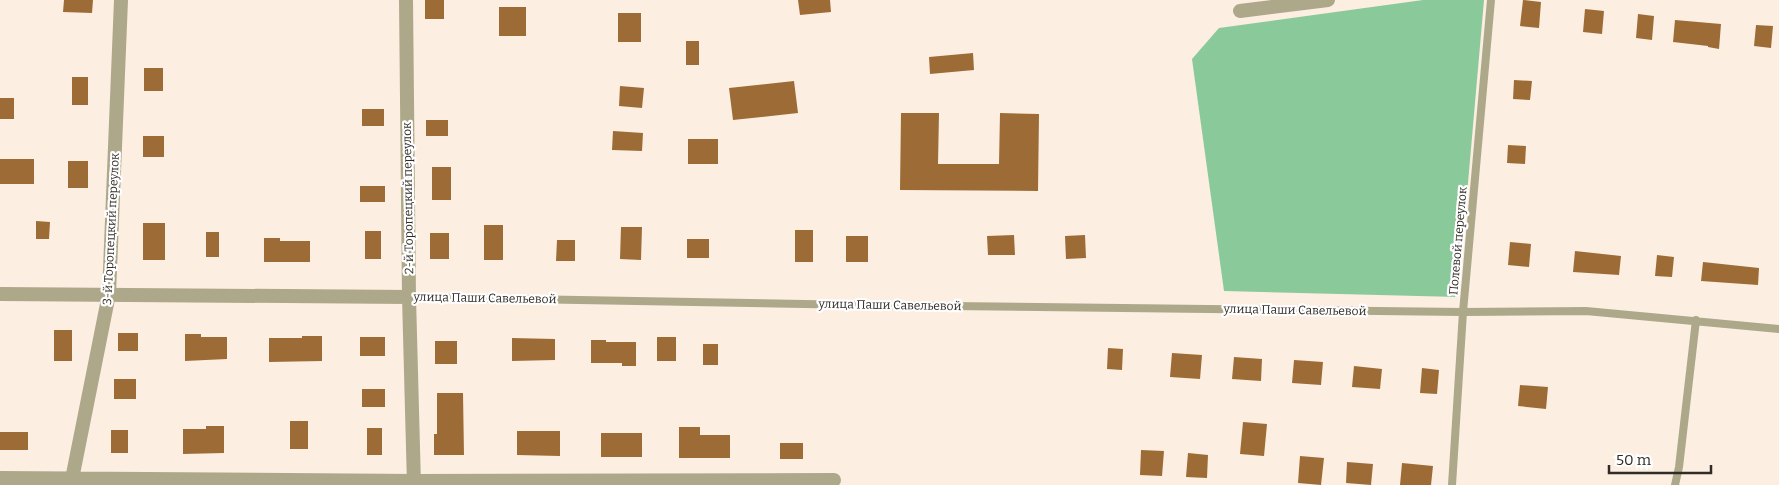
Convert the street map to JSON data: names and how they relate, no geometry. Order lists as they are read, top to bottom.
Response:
{
  "streets": {
    "street": ["2-й Торопецкий переулок", "3-й Торопецкий переулок", "улица Паши Савельевой"],
    "lane": ["Полевой переулок"]
  },
  "crossings": [
    ["2-й Торопецкий переулок", "улица Паши Савельевой"],
    ["3-й Торопецкий переулок", "улица Паши Савельевой"],
    ["Полевой переулок", "улица Паши Савельевой"]
  ],
  "scale_bar": "50 m"
}
